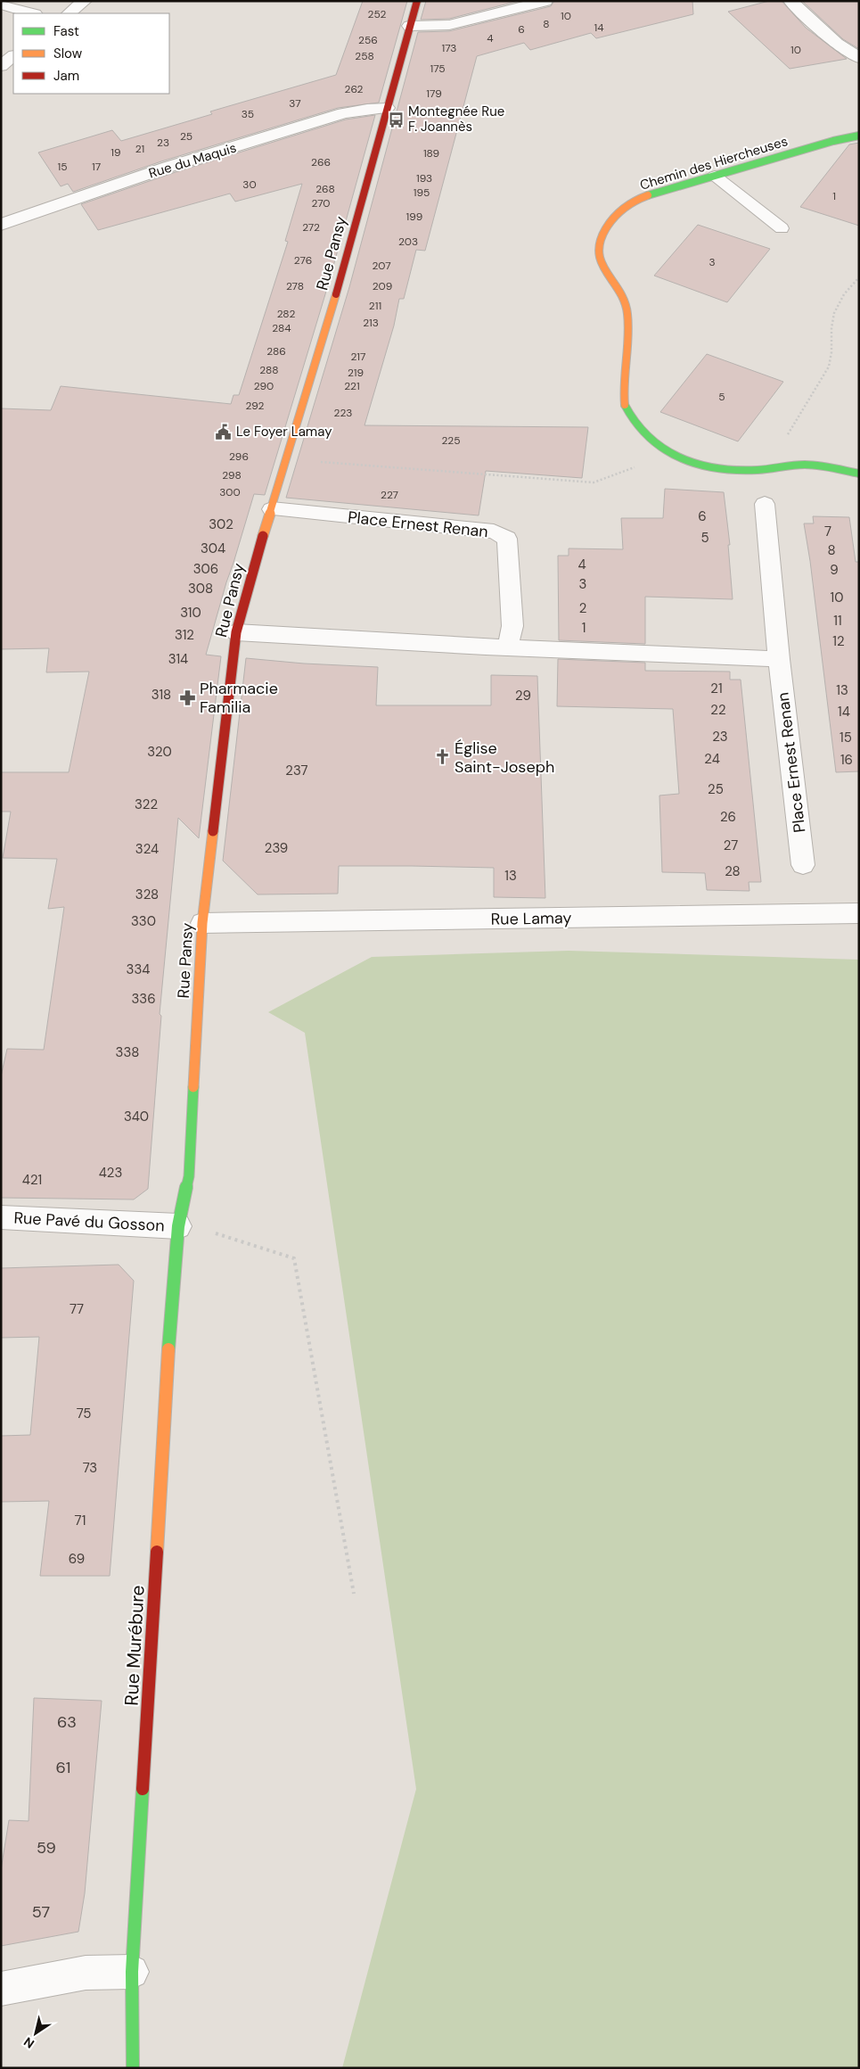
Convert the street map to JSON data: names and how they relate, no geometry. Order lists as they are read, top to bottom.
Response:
{
  "streets": {
    "street": [
      "Rue du Maquis",
      "Chemin des Hiercheuses",
      "Rue Pansy",
      "Place Ernest Renan",
      "Rue Lamay",
      "Rue Pavé du Gosson",
      "Rue Murébure"
    ]
  },
  "crossings": [
    ["Rue du Maquis", "Rue Pansy"],
    ["Rue Pansy", "Place Ernest Renan"],
    ["Rue Pansy", "Rue Lamay"],
    ["Rue Pansy", "Rue Pavé du Gosson"],
    ["Rue Pansy", "Rue Murébure"],
    ["Rue Pavé du Gosson", "Rue Murébure"]
  ],
  "places": {
    "bus stop": ["Montegnée Rue F. Joannès"],
    "public building": ["Le Foyer Lamay"],
    "pharmacy": ["Pharmacie Familia"],
    "church": ["Église Saint-Joseph"]
  },
  "house_numbers": [
    "252",
    "10",
    "8",
    "14",
    "6",
    "4",
    "256",
    "173",
    "10",
    "258",
    "175",
    "262",
    "179",
    "37",
    "35",
    "25",
    "23",
    "21",
    "19",
    "189",
    "266",
    "15",
    "17",
    "193",
    "30",
    "268",
    "195",
    "1",
    "270",
    "199",
    "272",
    "203",
    "276",
    "3",
    "207",
    "278",
    "209",
    "211",
    "282",
    "213",
    "284",
    "286",
    "217",
    "288",
    "219",
    "290",
    "221",
    "5",
    "292",
    "223",
    "225",
    "296",
    "298",
    "300",
    "227",
    "6",
    "302",
    "7",
    "5",
    "304",
    "8",
    "4",
    "306",
    "9",
    "3",
    "308",
    "10",
    "2",
    "310",
    "11",
    "1",
    "312",
    "12",
    "314",
    "21",
    "13",
    "318",
    "29",
    "22",
    "14",
    "23",
    "15",
    "320",
    "24",
    "16",
    "237",
    "25",
    "322",
    "26",
    "27",
    "239",
    "324",
    "28",
    "13",
    "328",
    "330",
    "334",
    "336",
    "338",
    "340",
    "423",
    "421",
    "77",
    "75",
    "73",
    "71",
    "69",
    "63",
    "61",
    "59",
    "57"
  ],
  "legend": ["Fast", "Slow", "Jam"],
  "north": "bottom left"
}
